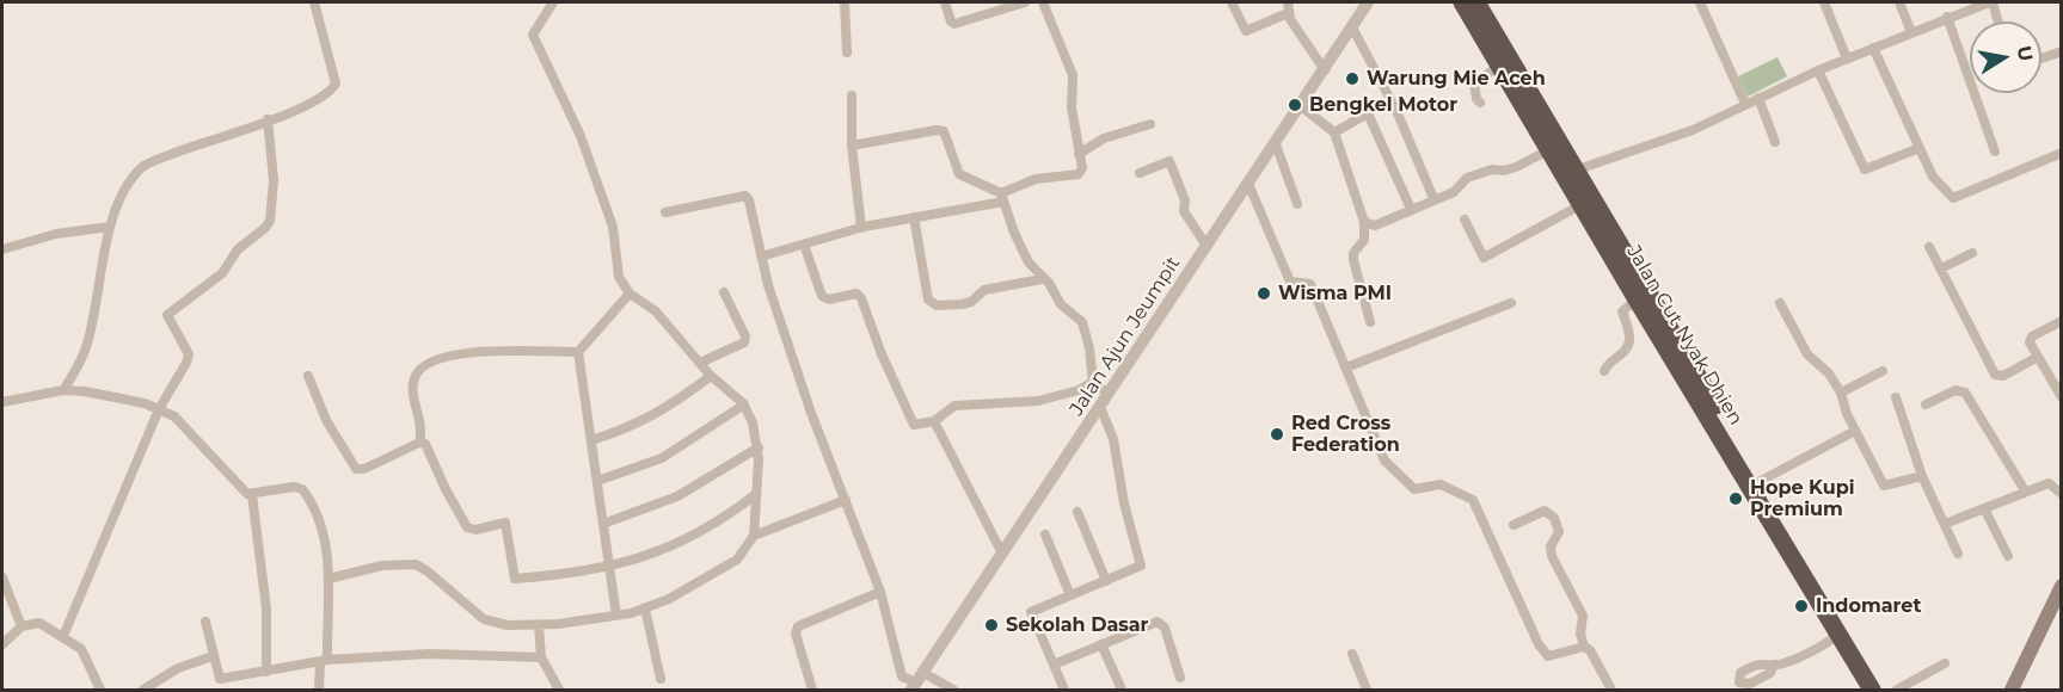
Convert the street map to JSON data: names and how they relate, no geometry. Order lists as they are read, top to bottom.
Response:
{
  "streets": {
    "highway": ["Jalan Cut Nyak Dhien"],
    "street": ["Jalan Ajun Jeumpit"]
  },
  "places": [
    "Warung Mie Aceh",
    "Bengkel Motor",
    "Wisma PMI",
    "Red Cross Federation",
    "Hope Kupi Premium",
    "Indomaret",
    "Sekolah Dasar"
  ],
  "north": "right"
}
